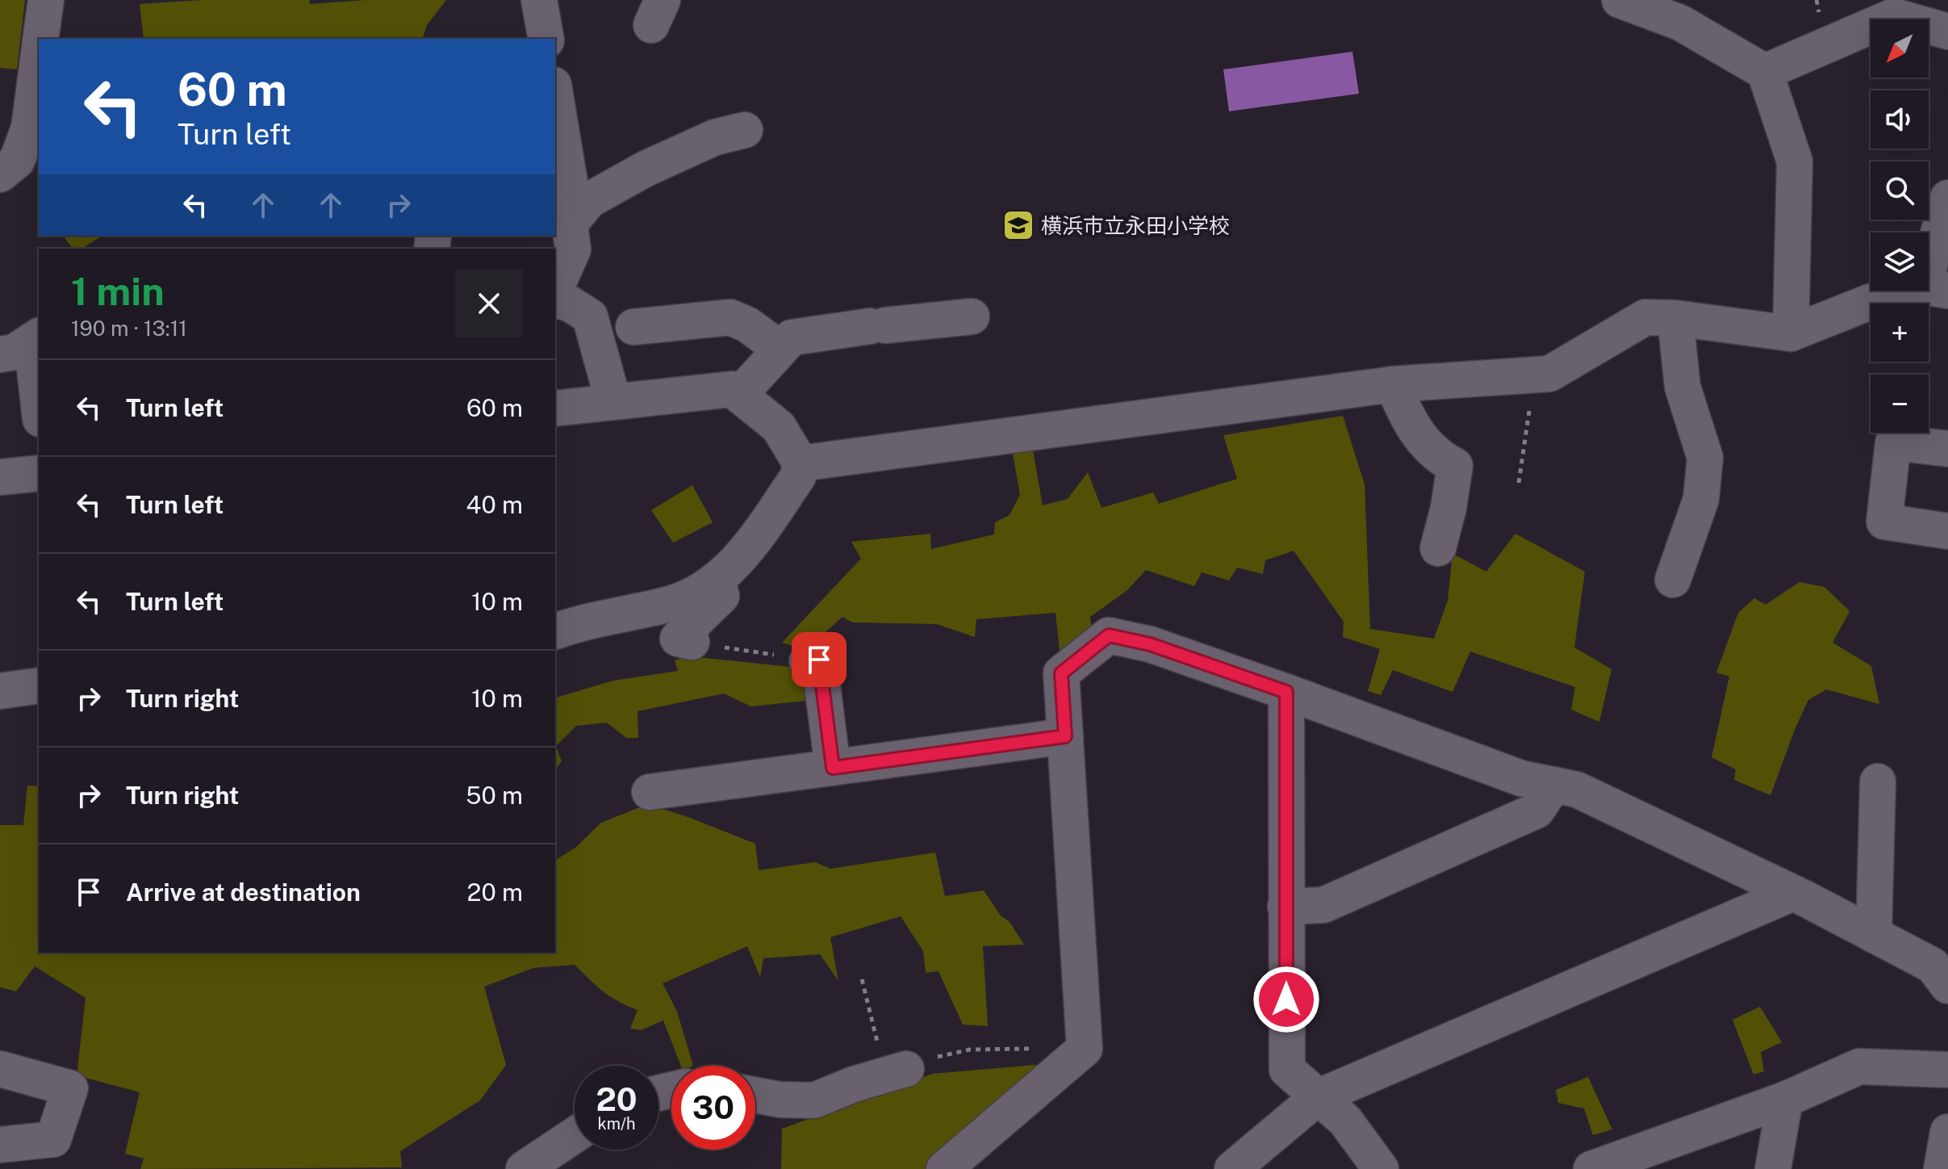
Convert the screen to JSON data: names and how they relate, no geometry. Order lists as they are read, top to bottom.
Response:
{
  "places": {
    "school or university": ["横浜市立永田小学校"]
  },
  "north": "bottom left",
  "page": {
    "map_buttons": ["+", "−"],
    "turn": ["60 m", "Turn left"],
    "heading": ["1 min", "190 m · 13:11"],
    "list": [
      {
        "name": "Turn left",
        "value": "60 m"
      },
      {
        "name": "Turn left",
        "value": "40 m"
      },
      {
        "name": "Turn left",
        "value": "10 m"
      },
      {
        "name": "Turn right",
        "value": "10 m"
      },
      {
        "name": "Turn right",
        "value": "50 m"
      },
      {
        "name": "Arrive at destination",
        "value": "20 m"
      }
    ],
    "speed": "20 km/h",
    "limit": "30"
  }
}
